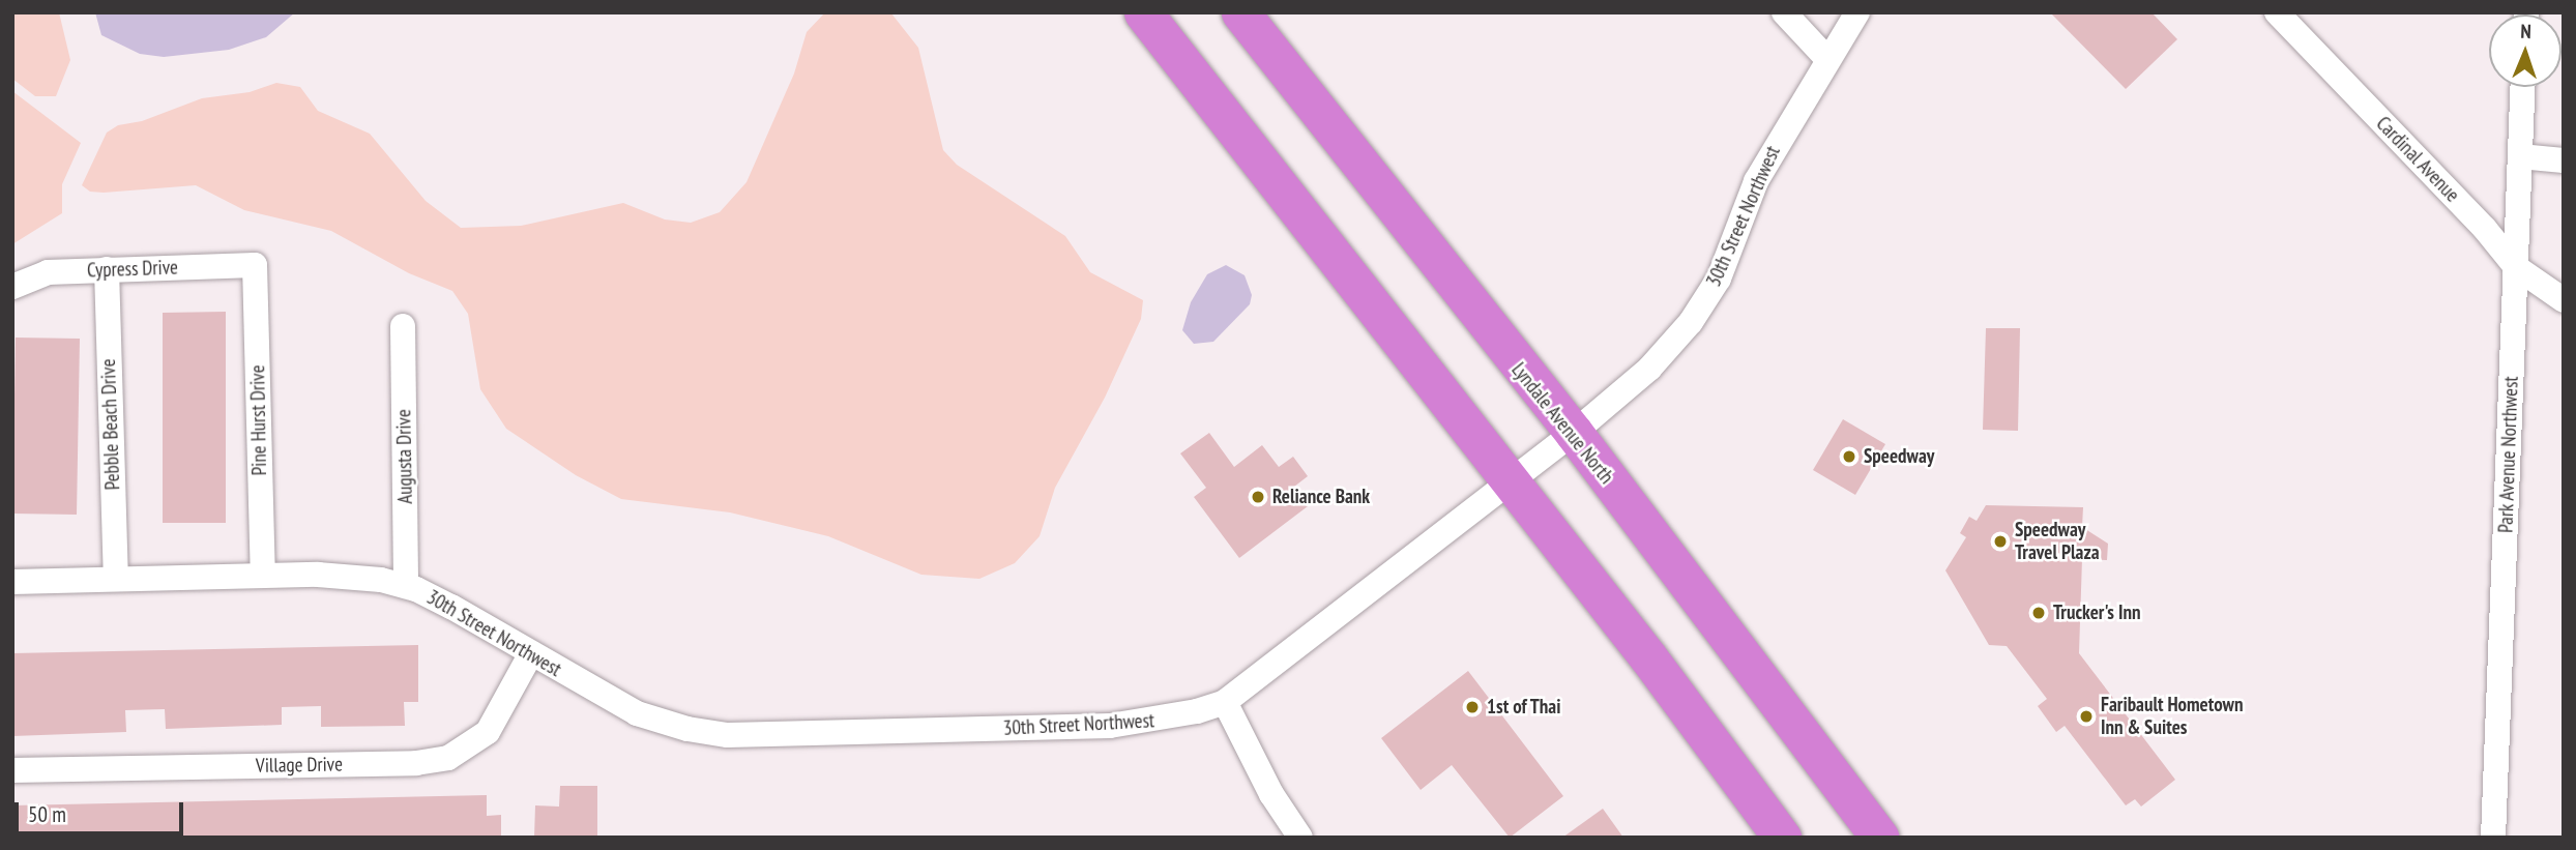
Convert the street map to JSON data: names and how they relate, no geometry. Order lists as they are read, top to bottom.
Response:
{
  "streets": {
    "highway": ["Lyndale Avenue North"],
    "street": [
      "Cardinal Avenue",
      "30th Street Northwest",
      "Cypress Drive",
      "Pine Hurst Drive",
      "Pebble Beach Drive",
      "Park Avenue Northwest",
      "Augusta Drive",
      "Village Drive"
    ]
  },
  "crossings": [
    ["Cardinal Avenue", "Park Avenue Northwest"],
    ["30th Street Northwest", "Pine Hurst Drive"],
    ["30th Street Northwest", "Lyndale Avenue North"],
    ["30th Street Northwest", "Pebble Beach Drive"],
    ["30th Street Northwest", "Augusta Drive"],
    ["30th Street Northwest", "Village Drive"],
    ["Cypress Drive", "Pine Hurst Drive"],
    ["Cypress Drive", "Pebble Beach Drive"]
  ],
  "places": [
    "Speedway",
    "Reliance Bank",
    "Speedway Travel Plaza",
    "Trucker's Inn",
    "1st of Thai",
    "Faribault Hometown Inn & Suites"
  ],
  "scale_bar": "50 m",
  "north": "top"
}
